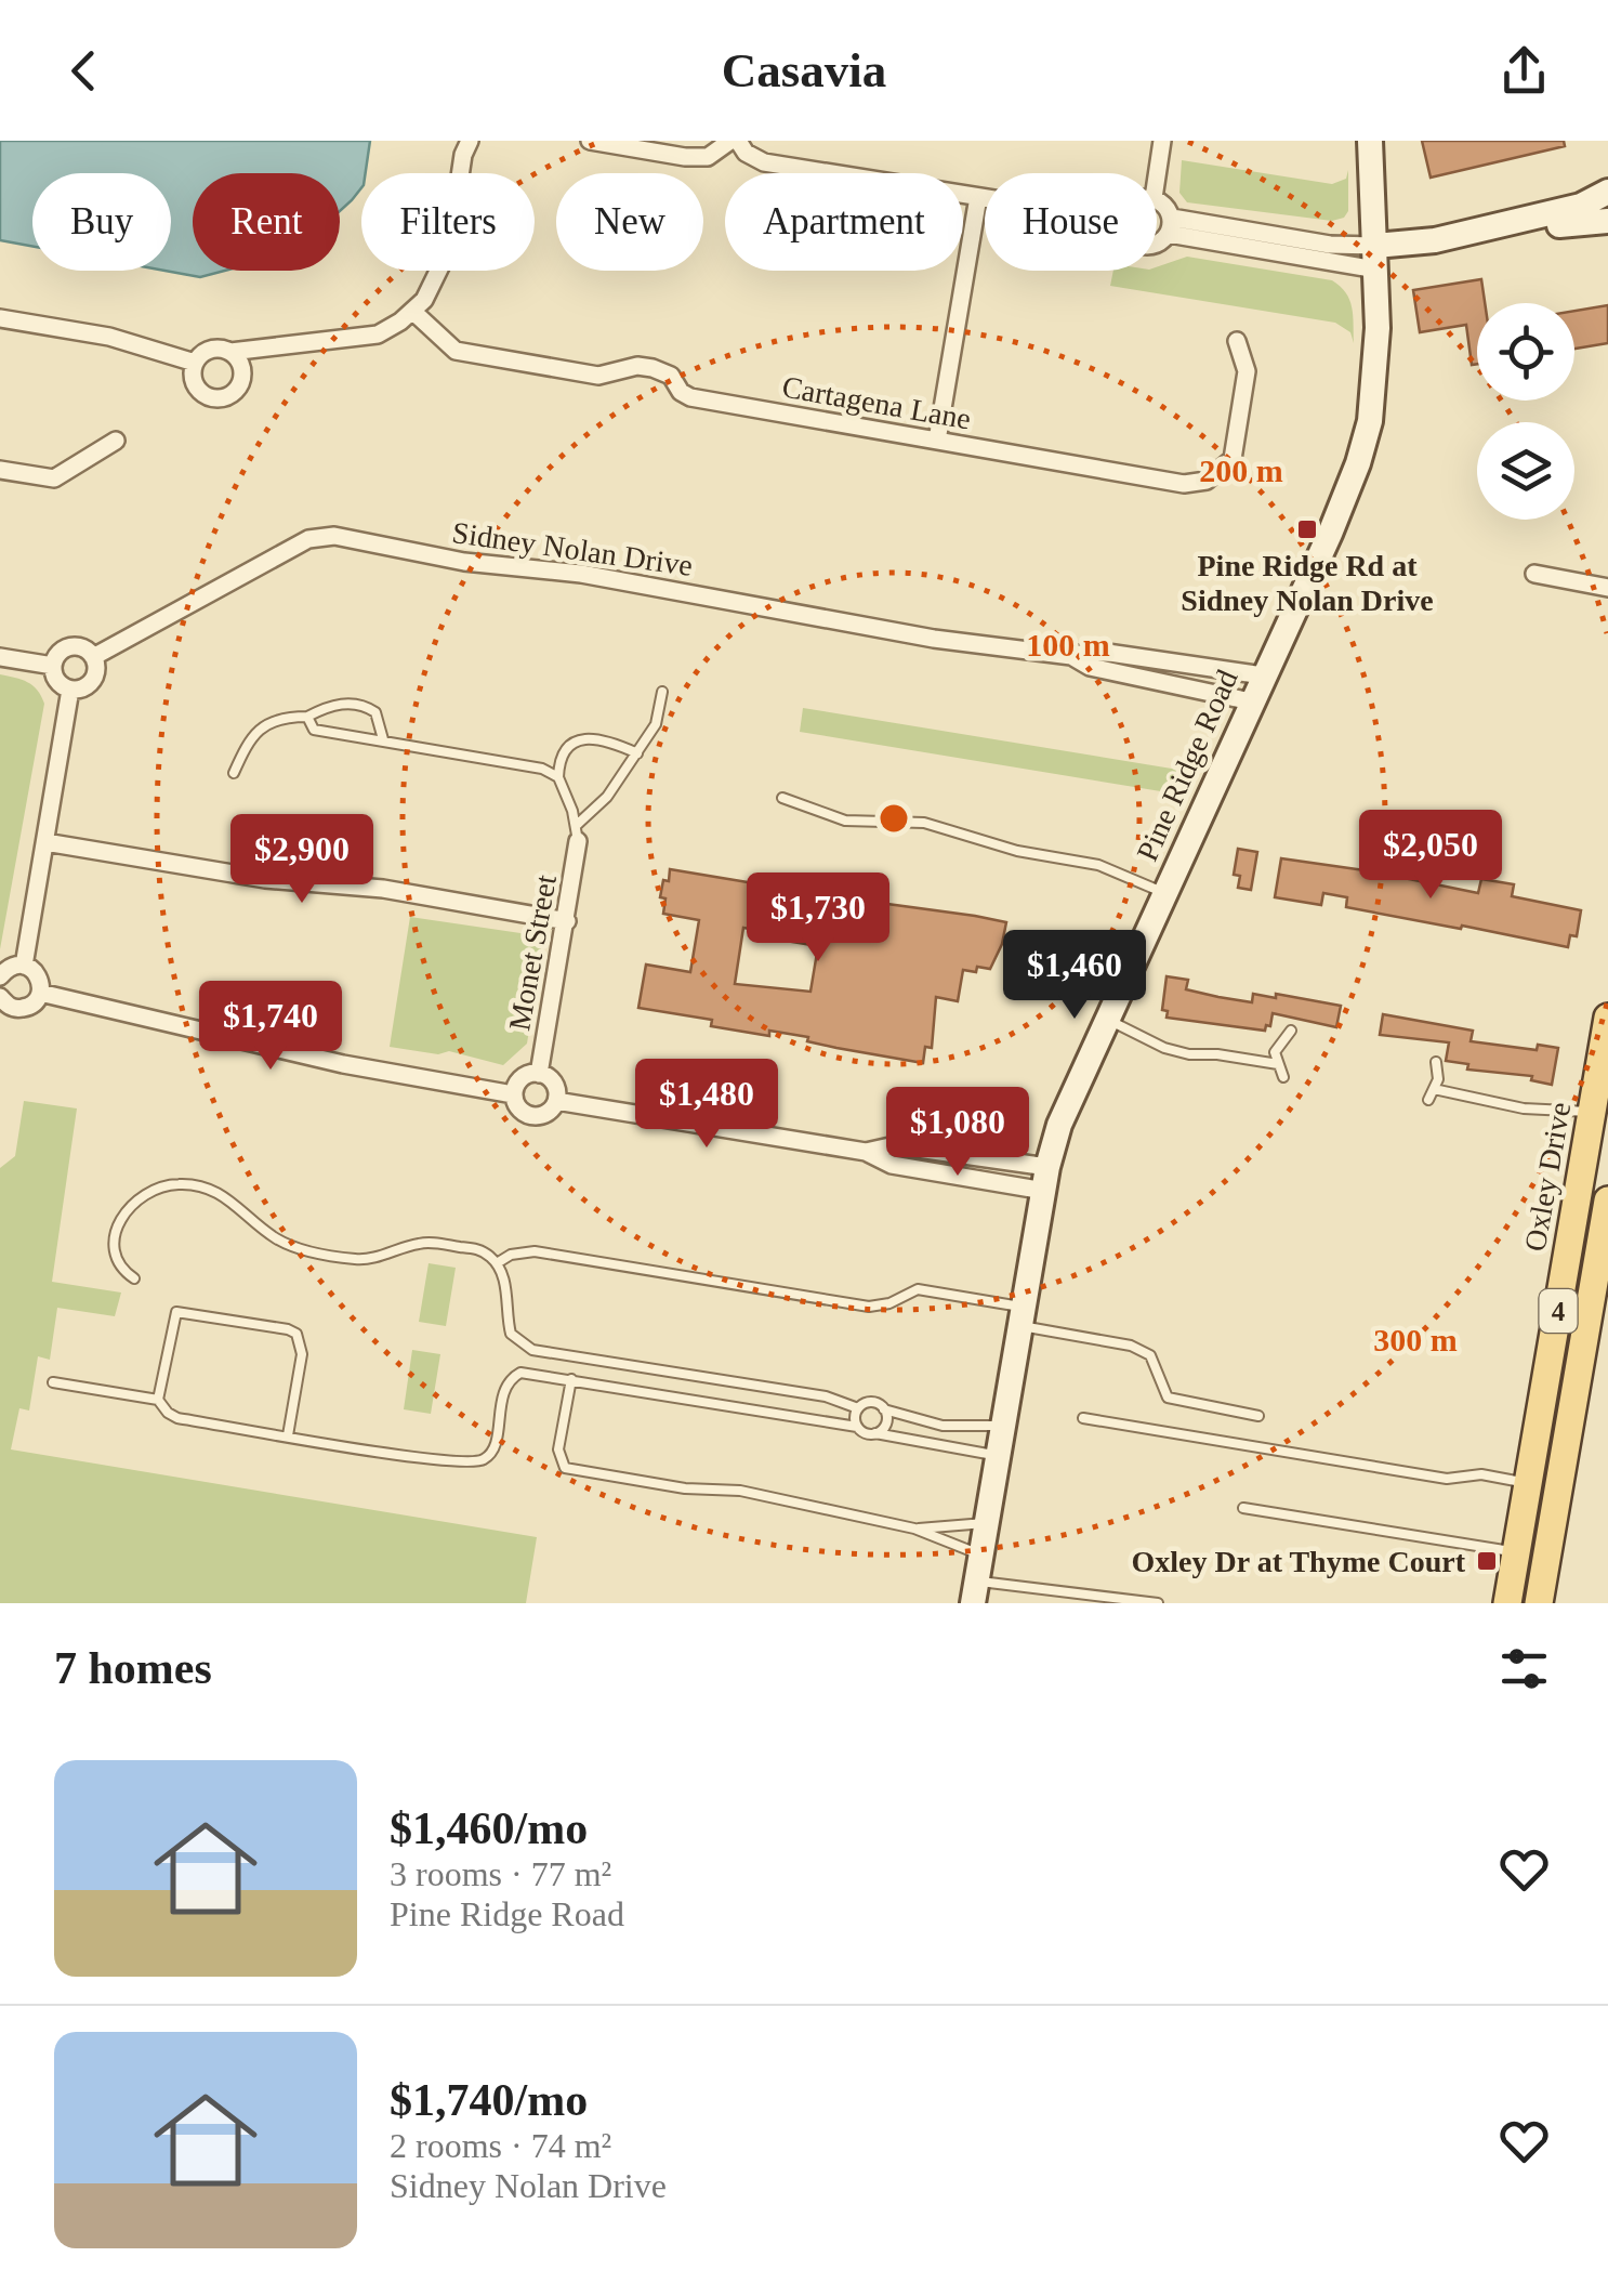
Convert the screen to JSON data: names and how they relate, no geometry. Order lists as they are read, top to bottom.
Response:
{
  "streets": {
    "main road": ["Oxley Drive", "4"],
    "street": [
      "Cartagena Lane",
      "Sidney Nolan Drive",
      "Pine Ridge Road",
      "Monet Street"
    ]
  },
  "crossings": [
    ["Sidney Nolan Drive", "Pine Ridge Road"]
  ],
  "places": {
    "transit": ["Pine Ridge Rd at Sidney Nolan Drive", "Oxley Dr at Thyme Court"]
  },
  "page": {
    "header": "Casavia",
    "chip": [
      "Buy",
      "Rent",
      "Filters",
      "New",
      "Apartment",
      "House"
    ],
    "price": [
      "$2,050",
      "$2,900",
      "$1,730",
      "$1,460",
      "$1,740",
      "$1,480",
      "$1,080"
    ],
    "heading": "7 homes",
    "list": [
      {
        "name": "$1,460/mo",
        "note": "3 rooms · 77 m² · Pine Ridge Road"
      },
      {
        "name": "$1,740/mo",
        "note": "2 rooms · 74 m² · Sidney Nolan Drive"
      }
    ]
  },
  "rings": ["200 m", "100 m", "300 m"]
}
